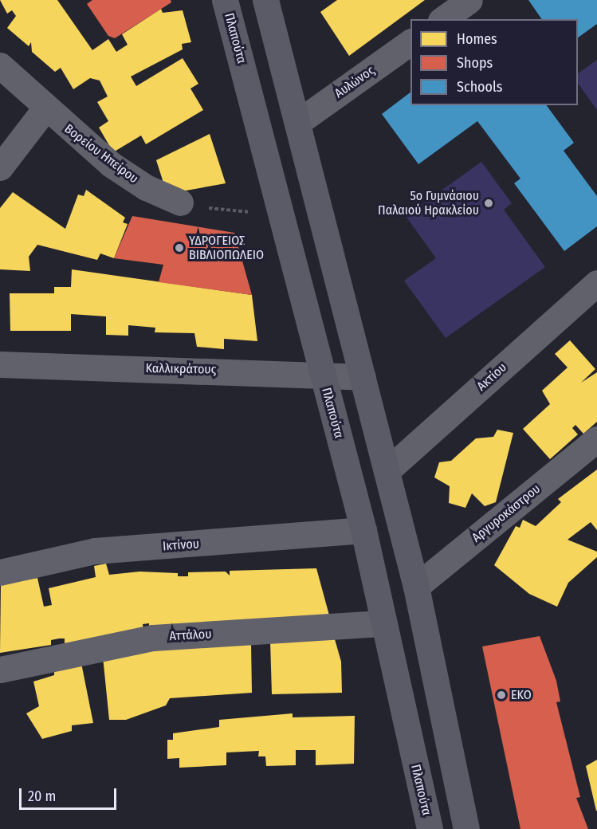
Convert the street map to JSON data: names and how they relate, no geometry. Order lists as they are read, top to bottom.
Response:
{
  "streets": {
    "main road": ["Πλαπούτα"],
    "street": [
      "Αυλώνος",
      "Βορείου Ηπείρου",
      "Καλλικράτους",
      "Ακτίου",
      "Αργυροκάστρου",
      "Ικτίνου",
      "Αττάλου"
    ]
  },
  "crossings": [
    ["Πλαπούτα", "Καλλικράτους"],
    ["Πλαπούτα", "Ικτίνου"],
    ["Πλαπούτα", "Αττάλου"]
  ],
  "places": ["5ο Γυμνάσιου Παλαιού Ηρακλείου", "ΥΔΡΟΓΕΙΟΣ ΒΙΒΛΙΟΠΩΛΕΙΟ", "EKO"],
  "legend": ["Homes", "Shops", "Schools"],
  "scale_bar": "20 m"
}
